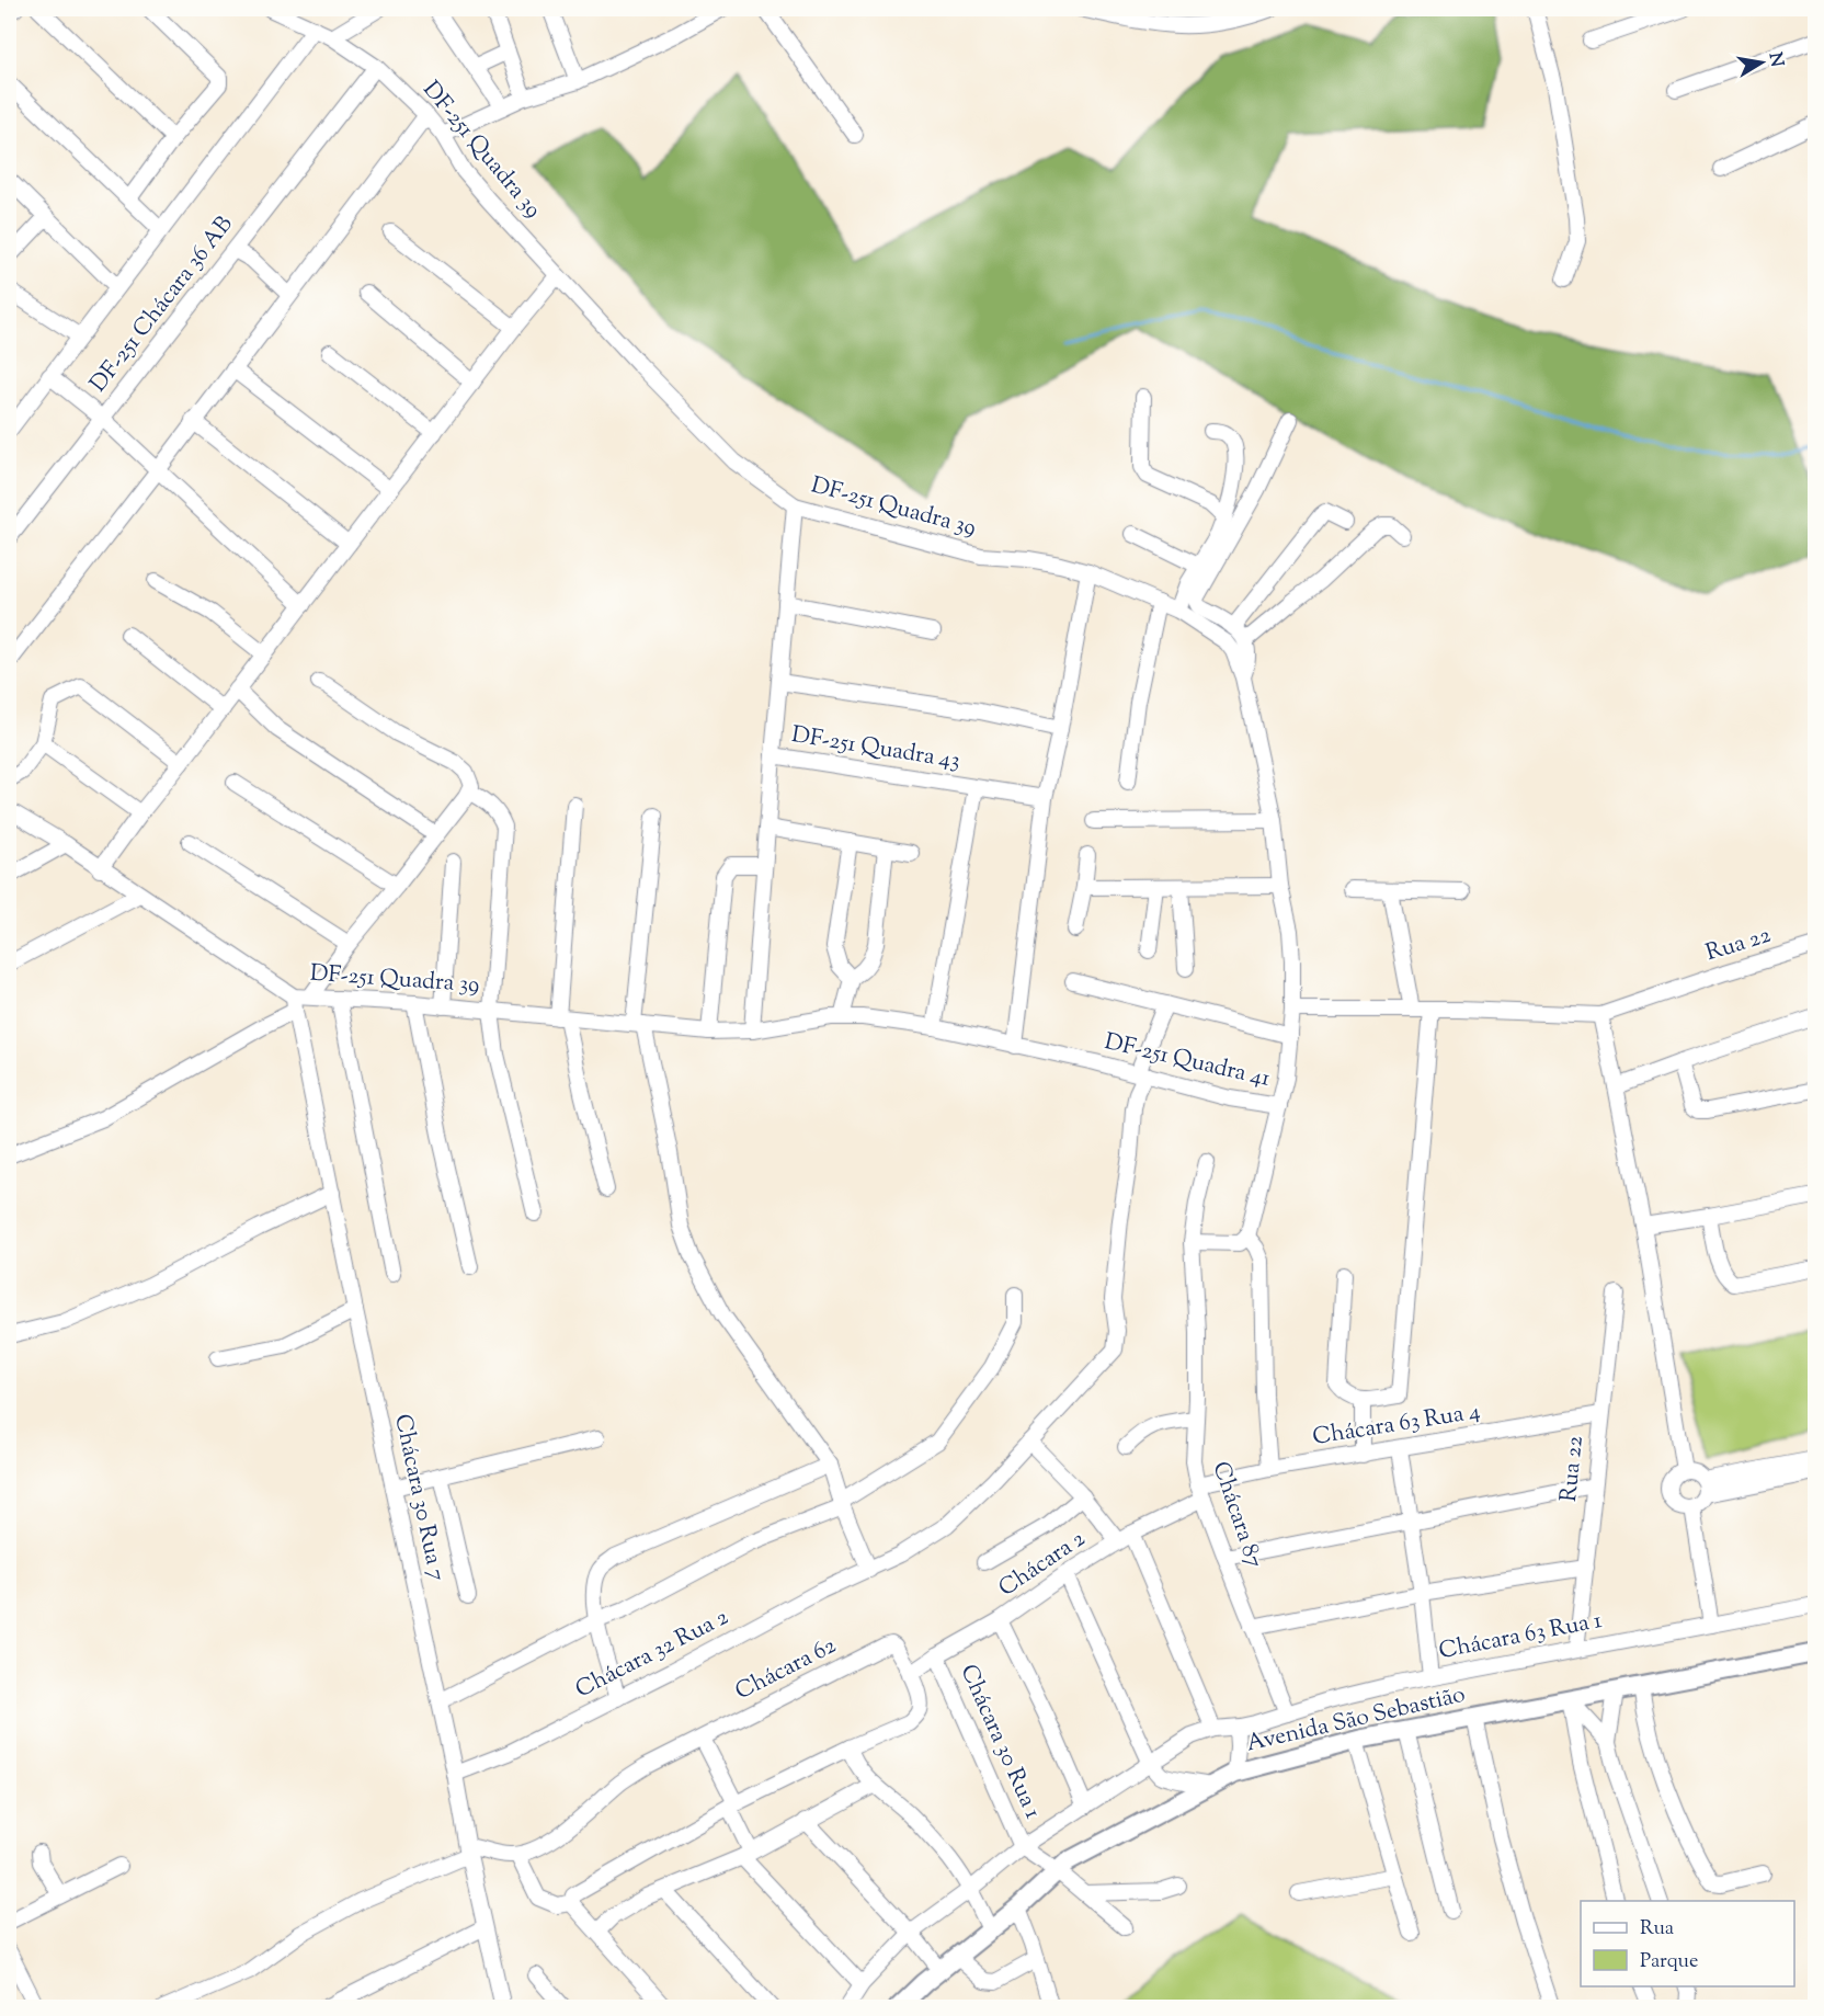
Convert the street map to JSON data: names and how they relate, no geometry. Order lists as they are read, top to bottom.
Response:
{
  "streets": {
    "main road": ["Avenida São Sebastião"],
    "street": [
      "DF-251 Quadra 39",
      "DF-251 Chácara 36 AB",
      "DF-251 Quadra 43",
      "Rua 22",
      "DF-251 Quadra 41",
      "Chácara 63 Rua 4",
      "Chácara 30 Rua 7",
      "Chácara 87",
      "Chácara 2",
      "Chácara 63 Rua 1",
      "Chácara 32 Rua 2",
      "Chácara 62",
      "Chácara 30 Rua 1"
    ]
  },
  "crossings": [
    ["DF-251 Quadra 39", "DF-251 Chácara 36 AB"],
    ["DF-251 Quadra 39", "DF-251 Quadra 43"],
    ["DF-251 Quadra 39", "DF-251 Quadra 41"],
    ["DF-251 Quadra 39", "Chácara 30 Rua 7"],
    ["Rua 22", "Chácara 63 Rua 4"],
    ["Rua 22", "Chácara 63 Rua 1"],
    ["DF-251 Quadra 41", "Chácara 32 Rua 2"],
    ["Chácara 63 Rua 4", "Chácara 87"],
    ["Chácara 63 Rua 4", "Chácara 2"],
    ["Chácara 63 Rua 4", "Chácara 63 Rua 1"],
    ["Chácara 30 Rua 7", "Chácara 32 Rua 2"],
    ["Chácara 87", "Chácara 2"],
    ["Chácara 2", "Chácara 62"],
    ["Chácara 2", "Chácara 30 Rua 1"]
  ],
  "legend": ["Rua", "Parque"],
  "north": "right"
}
